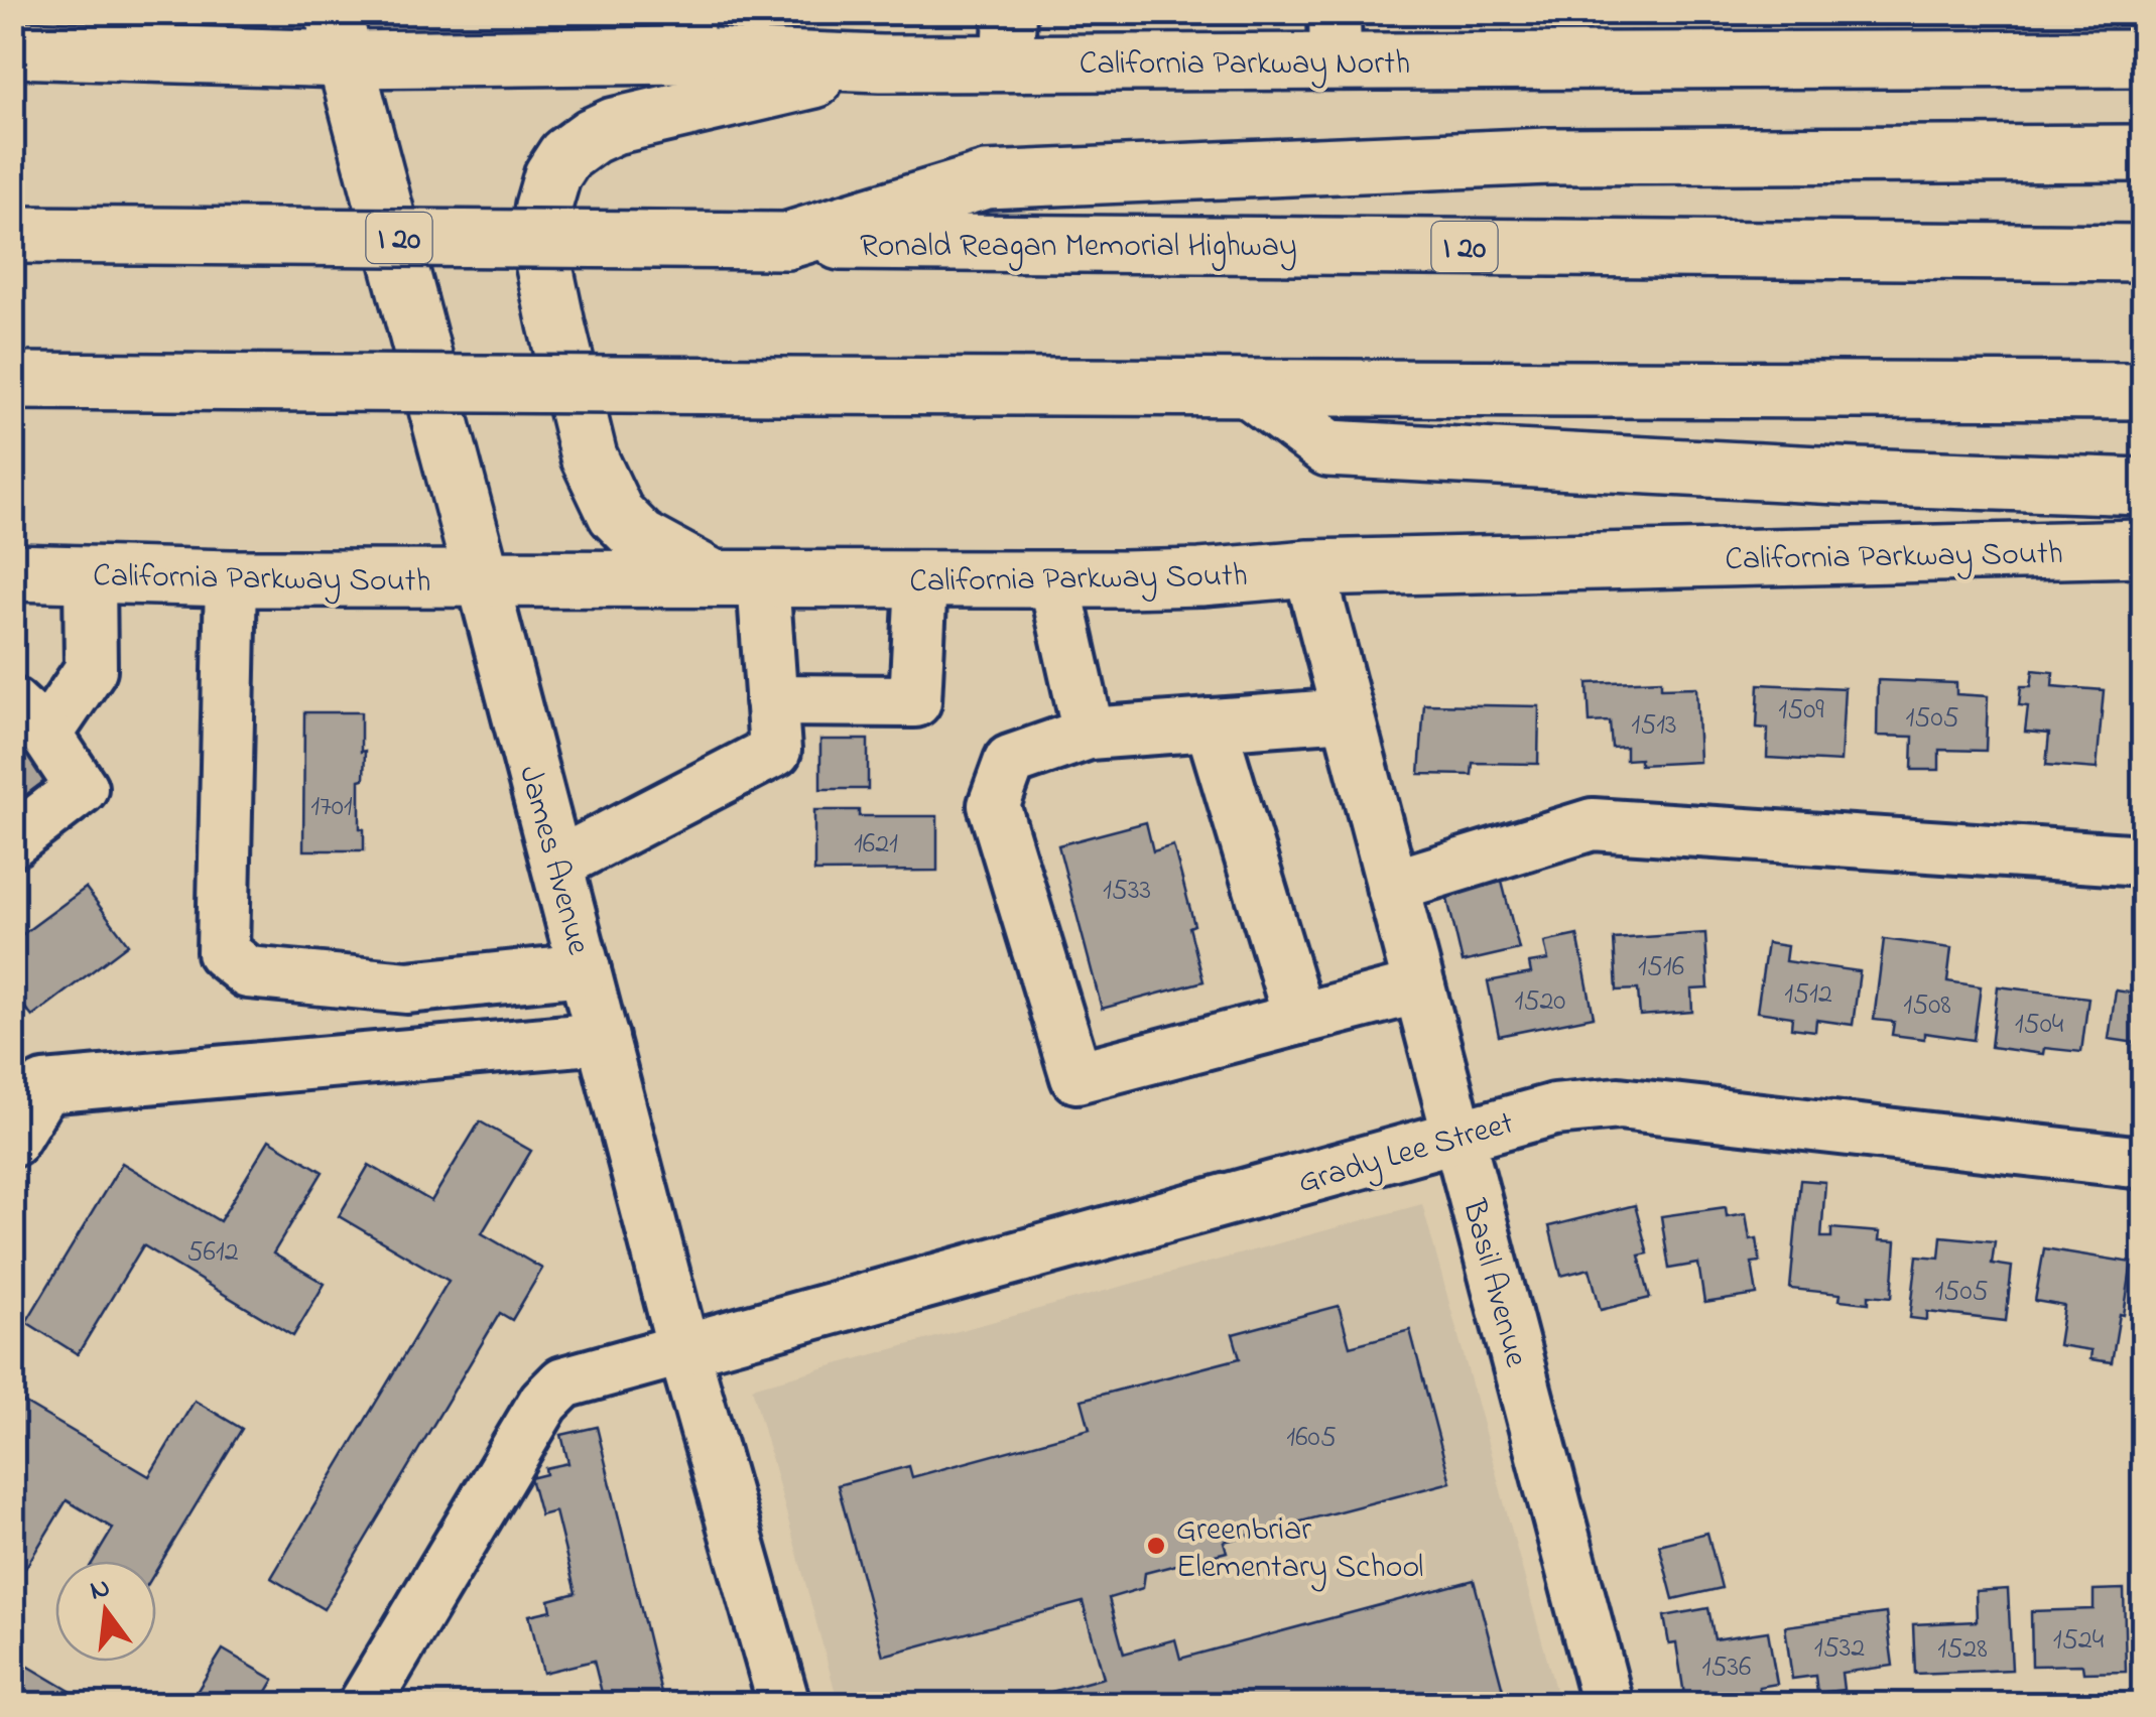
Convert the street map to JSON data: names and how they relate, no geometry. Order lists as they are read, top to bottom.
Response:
{
  "streets": {
    "main road": [
      "California Parkway North",
      "I 20",
      "Ronald Reagan Memorial Highway",
      "California Parkway South",
      "James Avenue"
    ],
    "street": ["Grady Lee Street", "Basil Avenue"]
  },
  "crossings": [
    ["California Parkway North", "James Avenue"],
    ["California Parkway South", "James Avenue"],
    ["California Parkway South", "Basil Avenue"],
    ["James Avenue", "Grady Lee Street"],
    ["Grady Lee Street", "Basil Avenue"]
  ],
  "places": ["Greenbriar Elementary School"],
  "house_numbers": [
    "1509",
    "1505",
    "1513",
    "1701",
    "1621",
    "1533",
    "1516",
    "1512",
    "1520",
    "1508",
    "1504",
    "5612",
    "1505",
    "1605",
    "1524",
    "1532",
    "1528",
    "1536"
  ],
  "north": "top"
}
